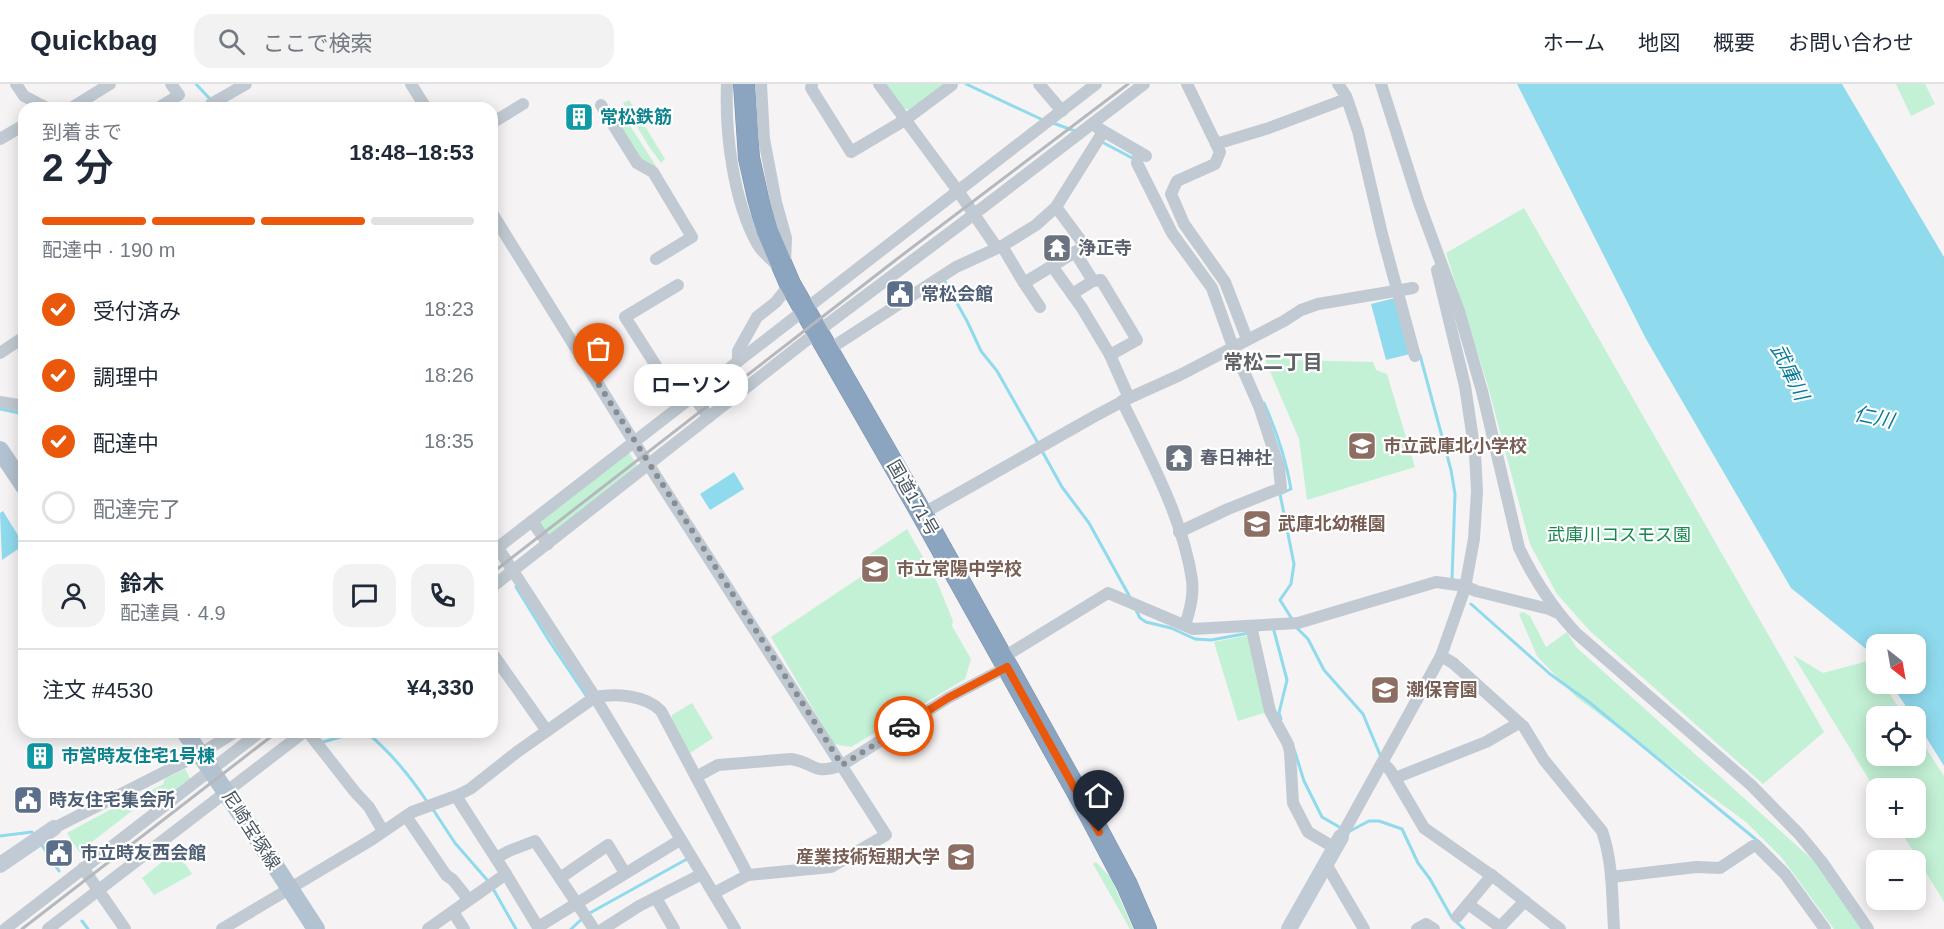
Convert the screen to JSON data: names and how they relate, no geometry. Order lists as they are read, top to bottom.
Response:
{
  "streets": {
    "highway": ["国道171号"],
    "main road": ["尼崎宝塚線"]
  },
  "districts": ["常松二丁目"],
  "water": ["武庫川", "仁川"],
  "parks": ["武庫川コスモス園"],
  "places": {
    "building": ["常松鉄筋", "市営時友住宅1号棟"],
    "temple": ["浄正寺", "春日神社"],
    "public building": ["常松会館", "時友住宅集会所", "市立時友西会館"],
    "other": ["ローソン"],
    "school or university": [
      "市立武庫北小学校",
      "武庫北幼稚園",
      "市立常陽中学校",
      "潮保育園",
      "産業技術短期大学"
    ]
  },
  "north": "bottom right",
  "page": {
    "header": "Quickbag",
    "search": "ここで検索",
    "nav": [
      "ホーム",
      "地図",
      "概要",
      "お問い合わせ"
    ],
    "heading": ["2 分", "到着まで", "18:48–18:53"],
    "panel": [
      "鈴木",
      "配達員 · 4.9",
      "注文 #4530",
      "¥4,330"
    ],
    "bar": "配達中 · 190 m",
    "list": [
      ["受付済み", "18:23"],
      ["調理中", "18:26"],
      ["配達中", "18:35"],
      "配達完了"
    ],
    "bubble": "ローソン",
    "map_buttons": ["+", "−"]
  }
}
